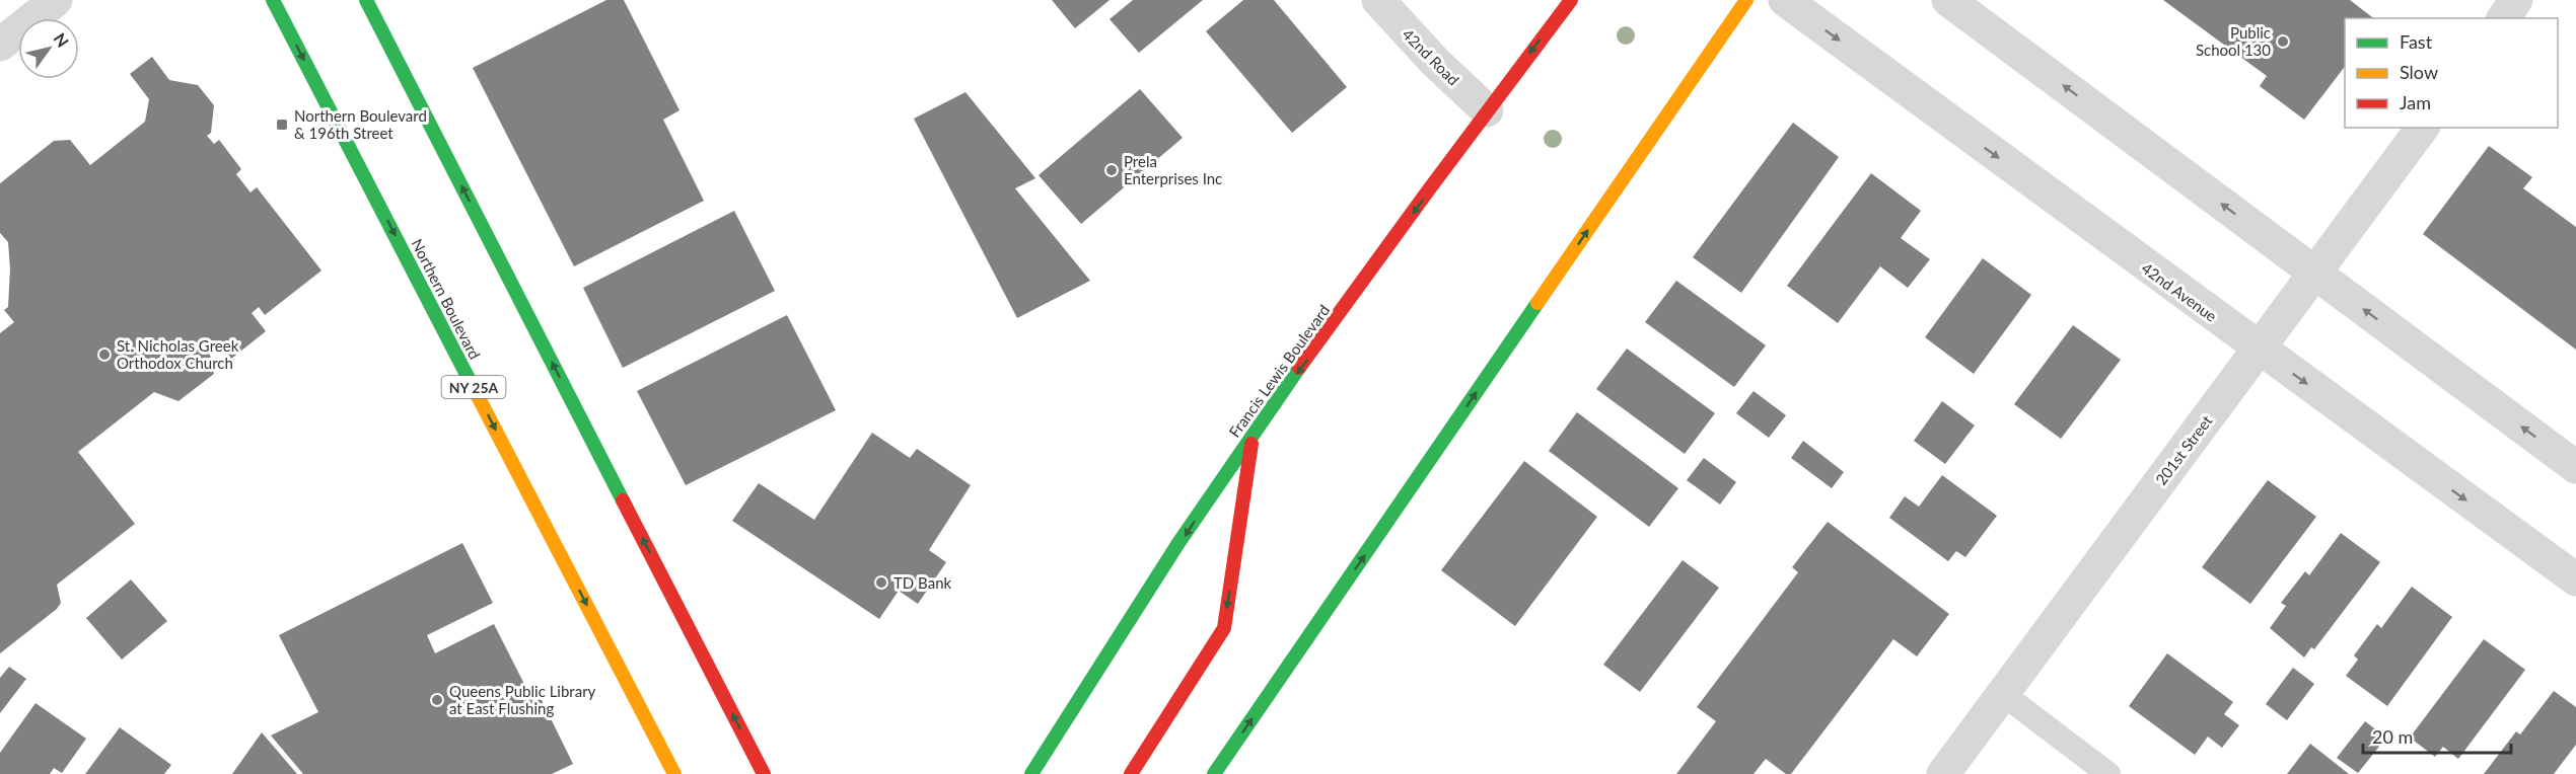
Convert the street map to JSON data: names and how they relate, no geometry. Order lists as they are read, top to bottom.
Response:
{
  "streets": {
    "main road": ["Northern Boulevard", "Francis Lewis Boulevard", "NY 25A"],
    "street": ["42nd Road", "42nd Avenue", "201st Street"]
  },
  "crossings": [
    ["42nd Road", "Francis Lewis Boulevard"],
    ["42nd Avenue", "201st Street"]
  ],
  "places": {
    "other": [
      "Public School 130",
      "Prela Enterprises Inc",
      "St. Nicholas Greek Orthodox Church",
      "TD Bank",
      "Queens Public Library at East Flushing"
    ],
    "transit": ["Northern Boulevard & 196th Street"]
  },
  "legend": ["Fast", "Slow", "Jam"],
  "scale_bar": "20 m",
  "north": "top right"
}
